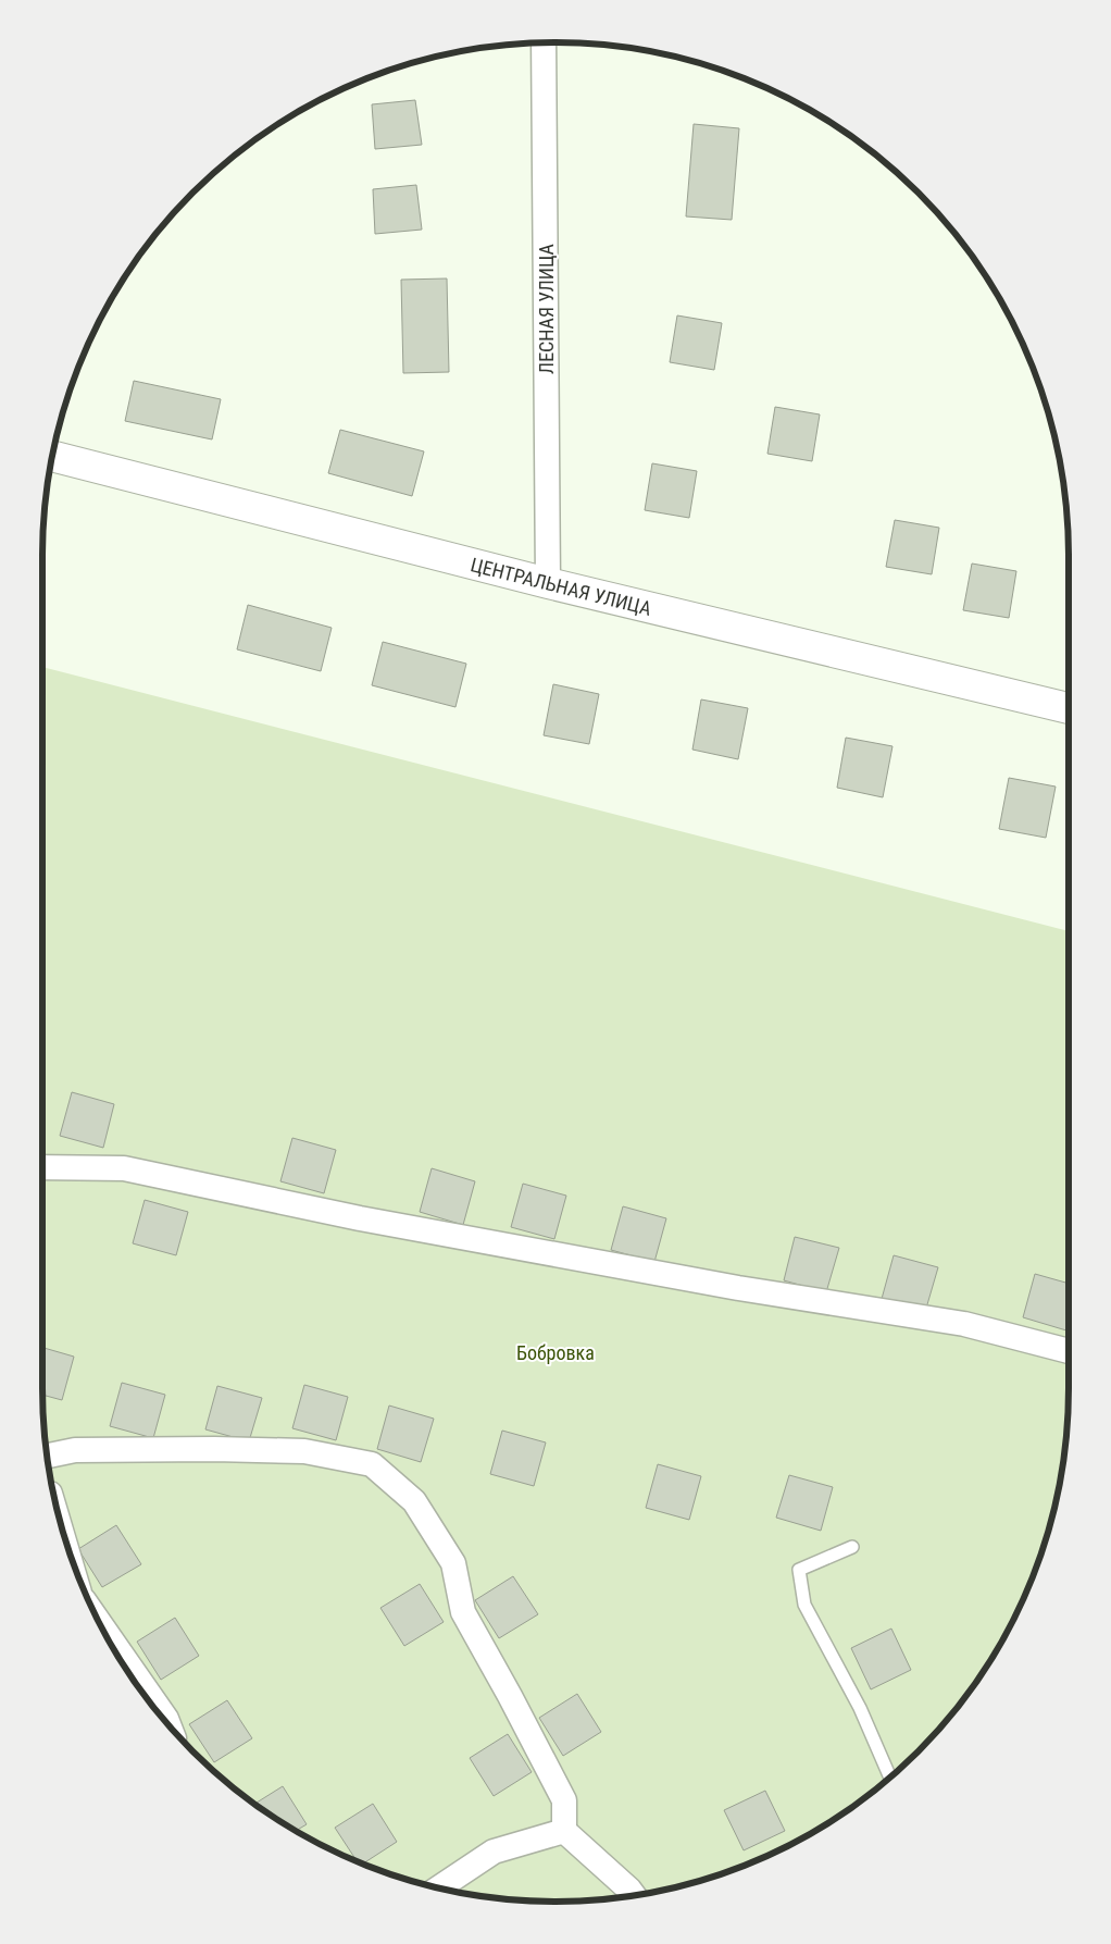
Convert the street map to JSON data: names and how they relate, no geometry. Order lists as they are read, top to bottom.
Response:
{
  "streets": {
    "street": ["ЛЕСНАЯ УЛИЦА", "ЦЕНТРАЛЬНАЯ УЛИЦА"]
  },
  "crossings": [
    ["ЛЕСНАЯ УЛИЦА", "ЦЕНТРАЛЬНАЯ УЛИЦА"]
  ],
  "parks": ["Бобровка"]
}
